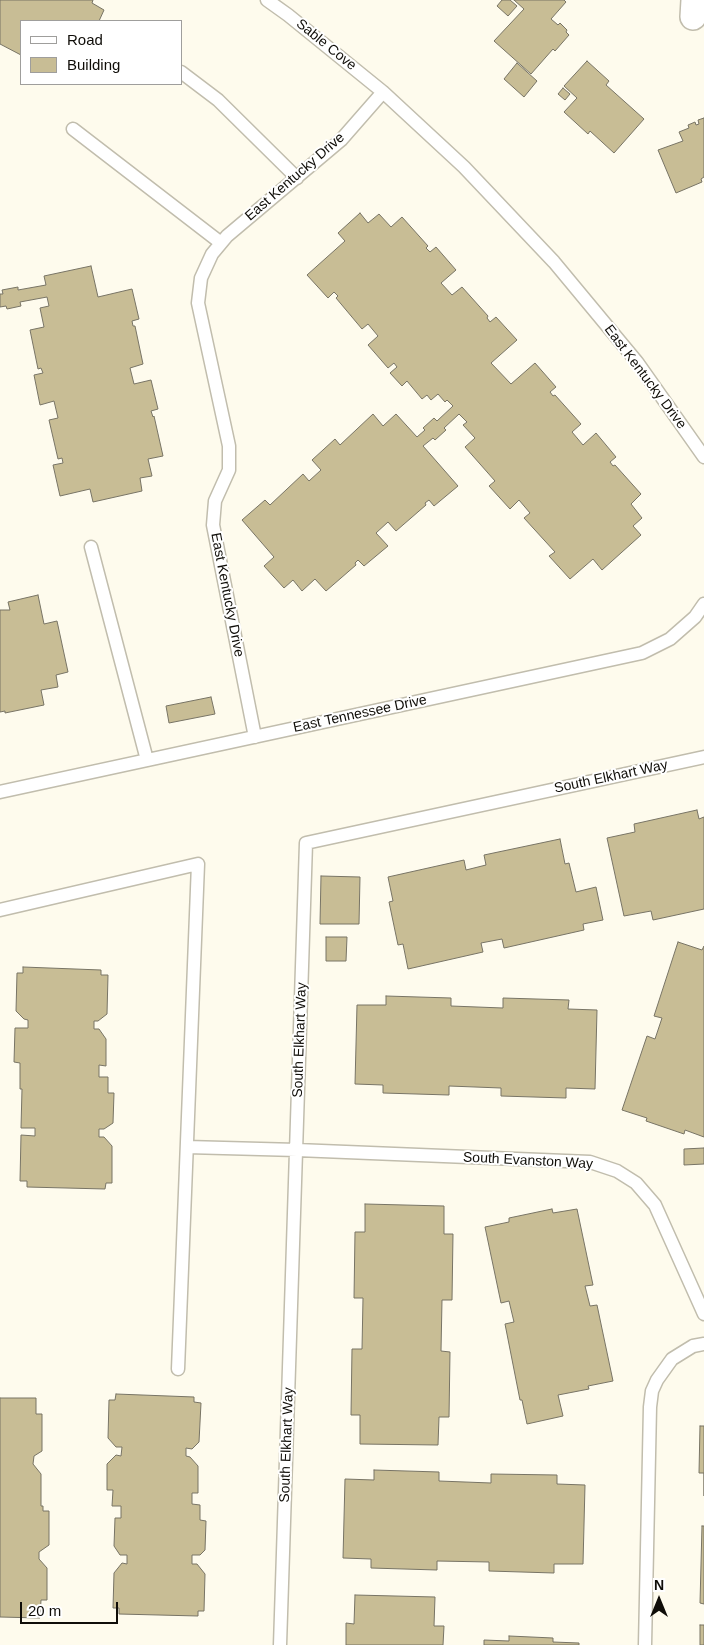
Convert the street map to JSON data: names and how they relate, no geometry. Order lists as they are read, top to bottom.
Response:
{
  "streets": {
    "lane": [
      "Sable Cove",
      "East Kentucky Drive",
      "East Tennessee Drive",
      "South Elkhart Way",
      "South Evanston Way"
    ]
  },
  "crossings": [
    ["Sable Cove", "East Kentucky Drive"],
    ["East Kentucky Drive", "East Tennessee Drive"],
    ["South Elkhart Way", "South Evanston Way"]
  ],
  "legend": ["Road", "Building"],
  "scale_bar": "20 m",
  "north": "top"
}
